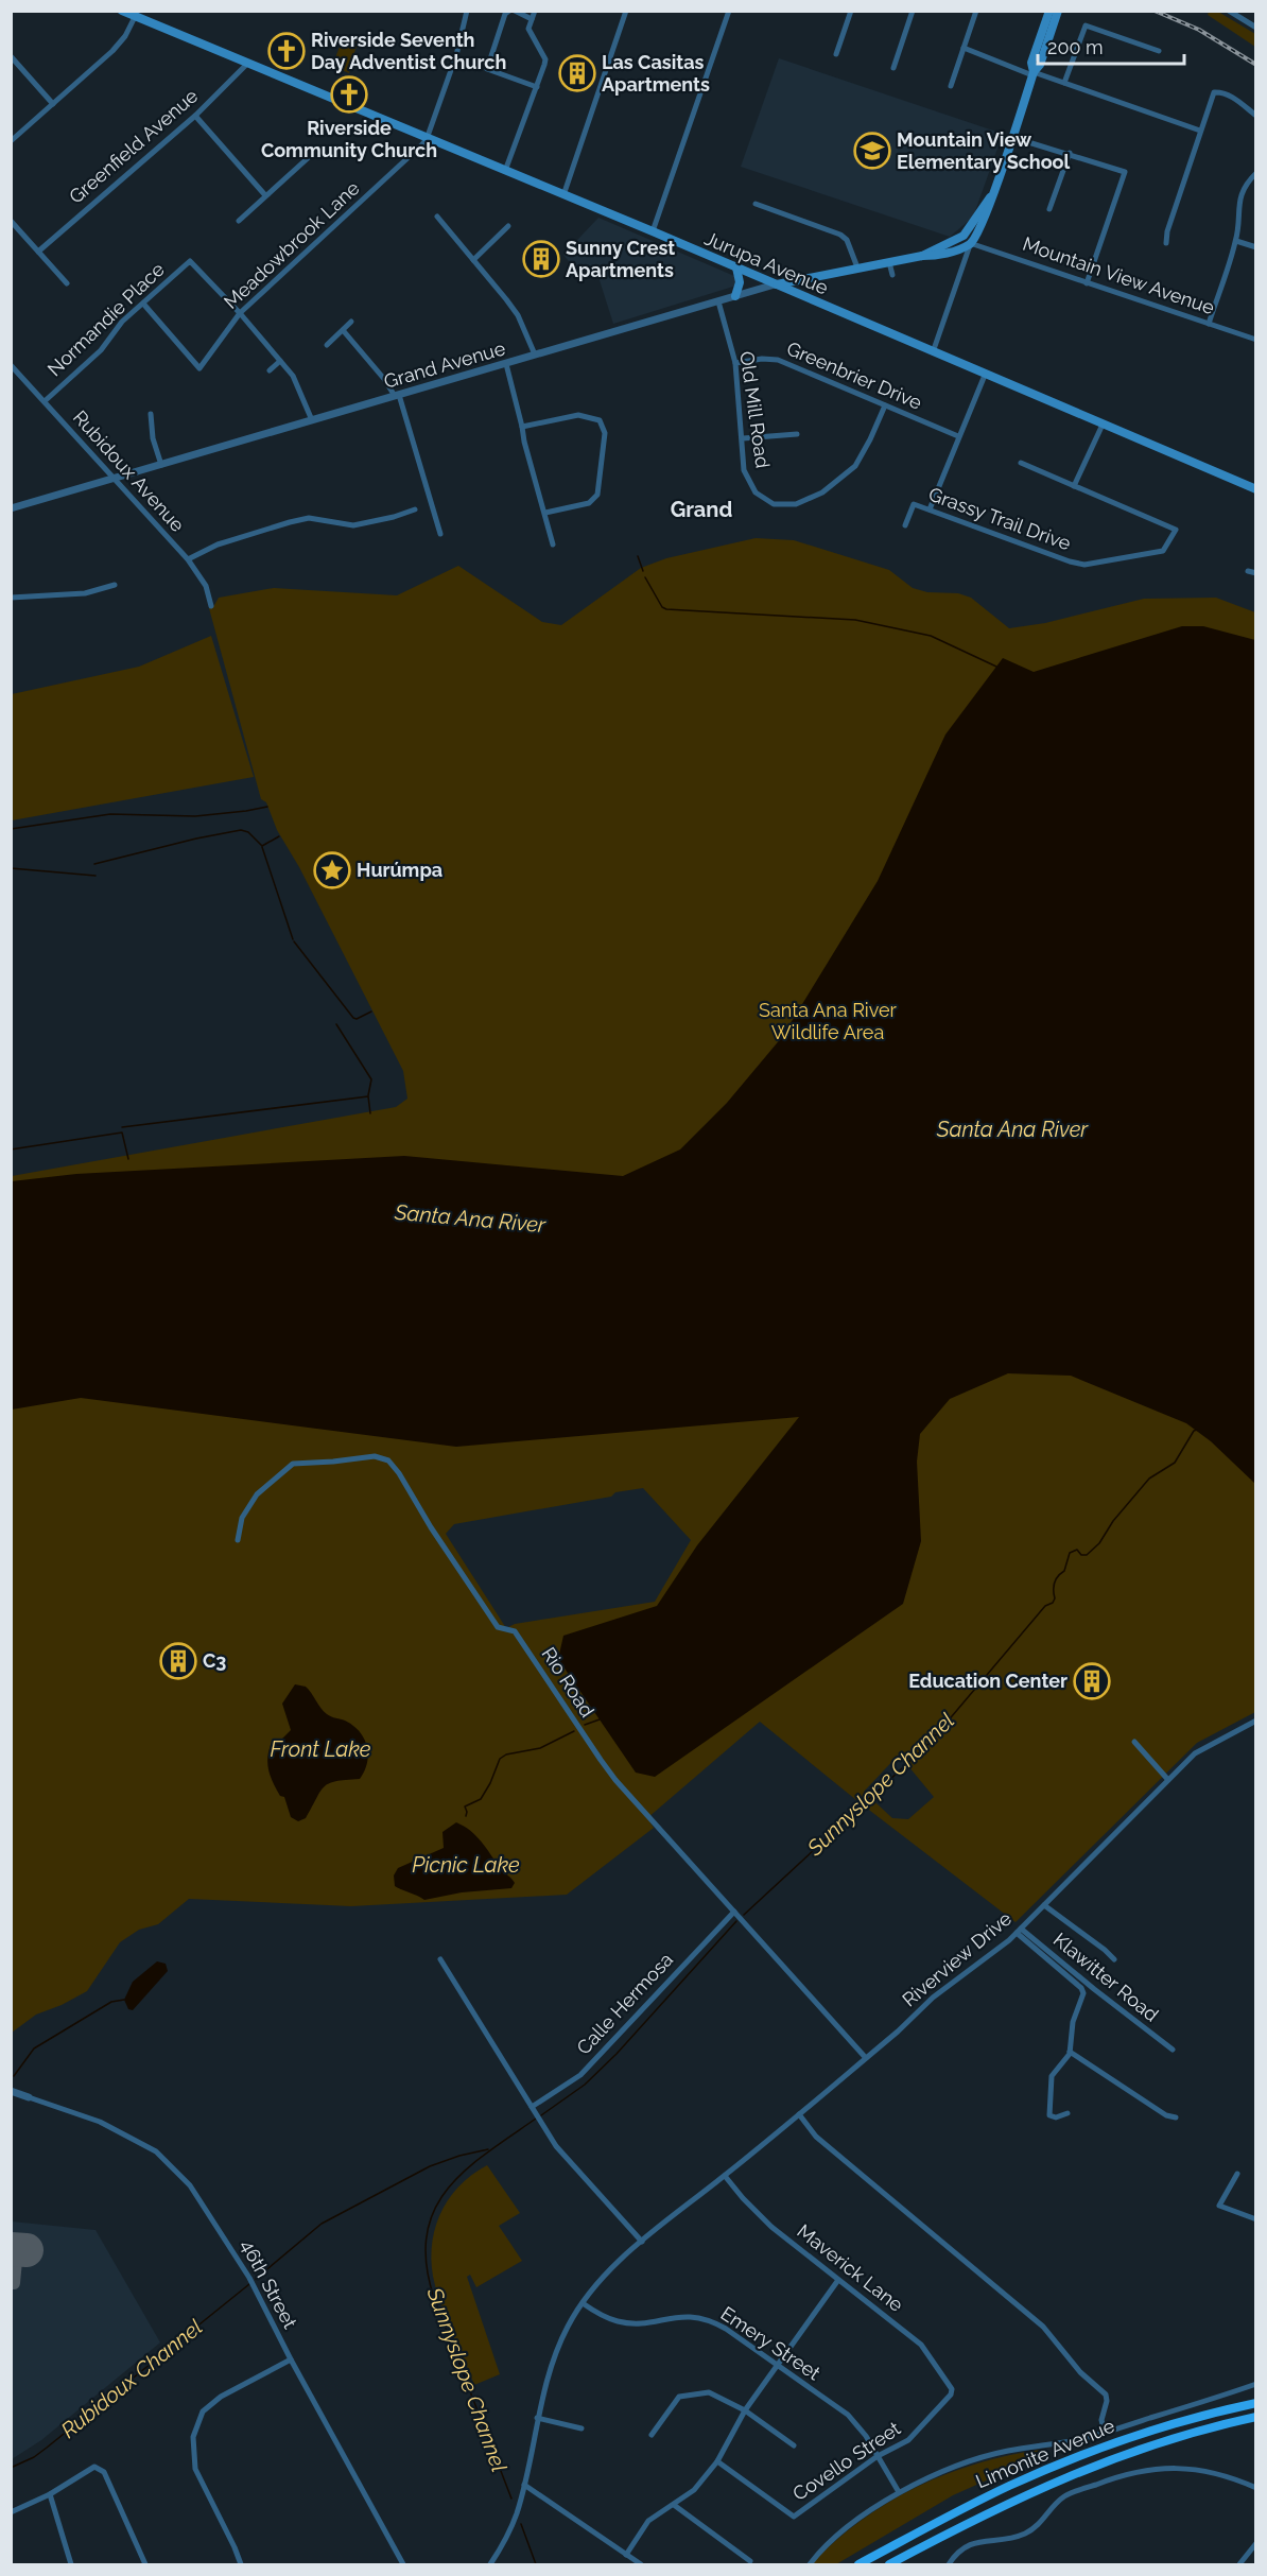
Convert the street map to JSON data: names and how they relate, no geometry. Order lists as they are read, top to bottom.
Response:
{
  "streets": {
    "main road": ["Jurupa Avenue", "Grand Avenue", "Limonite Avenue"],
    "street": [
      "Greenfield Avenue",
      "Meadowbrook Lane",
      "Mountain View Avenue",
      "Normandie Place",
      "Greenbrier Drive",
      "Old Mill Road",
      "Rubidoux Avenue",
      "Grassy Trail Drive",
      "Rio Road",
      "Riverview Drive",
      "Klawitter Road",
      "Calle Hermosa",
      "Maverick Lane",
      "46th Street",
      "Emery Street",
      "Covello Street"
    ]
  },
  "crossings": [
    ["Greenfield Avenue", "Jurupa Avenue"],
    ["Meadowbrook Lane", "Jurupa Avenue"],
    ["Meadowbrook Lane", "Normandie Place"],
    ["Jurupa Avenue", "Grand Avenue"],
    ["Mountain View Avenue", "Grand Avenue"],
    ["Normandie Place", "Rubidoux Avenue"],
    ["Grand Avenue", "Old Mill Road"],
    ["Grand Avenue", "Rubidoux Avenue"],
    ["Greenbrier Drive", "Old Mill Road"],
    ["Rio Road", "Riverview Drive"],
    ["Rio Road", "Calle Hermosa"],
    ["Riverview Drive", "Klawitter Road"],
    ["Riverview Drive", "Maverick Lane"],
    ["Riverview Drive", "Emery Street"],
    ["Maverick Lane", "Covello Street"],
    ["Emery Street", "Covello Street"]
  ],
  "districts": ["Grand"],
  "water": [
    "Santa Ana River",
    "Front Lake",
    "Sunnyslope Channel",
    "Picnic Lake",
    "Rubidoux Channel"
  ],
  "parks": ["Santa Ana River Wildlife Area"],
  "places": {
    "church": ["Riverside Seventh Day Adventist Church", "Riverside Community Church"],
    "building": [
      "Las Casitas Apartments",
      "Sunny Crest Apartments",
      "C3",
      "Education Center"
    ],
    "school or university": ["Mountain View Elementary School"],
    "place": ["Hurúmpa"]
  },
  "scale_bar": "200 m"
}
